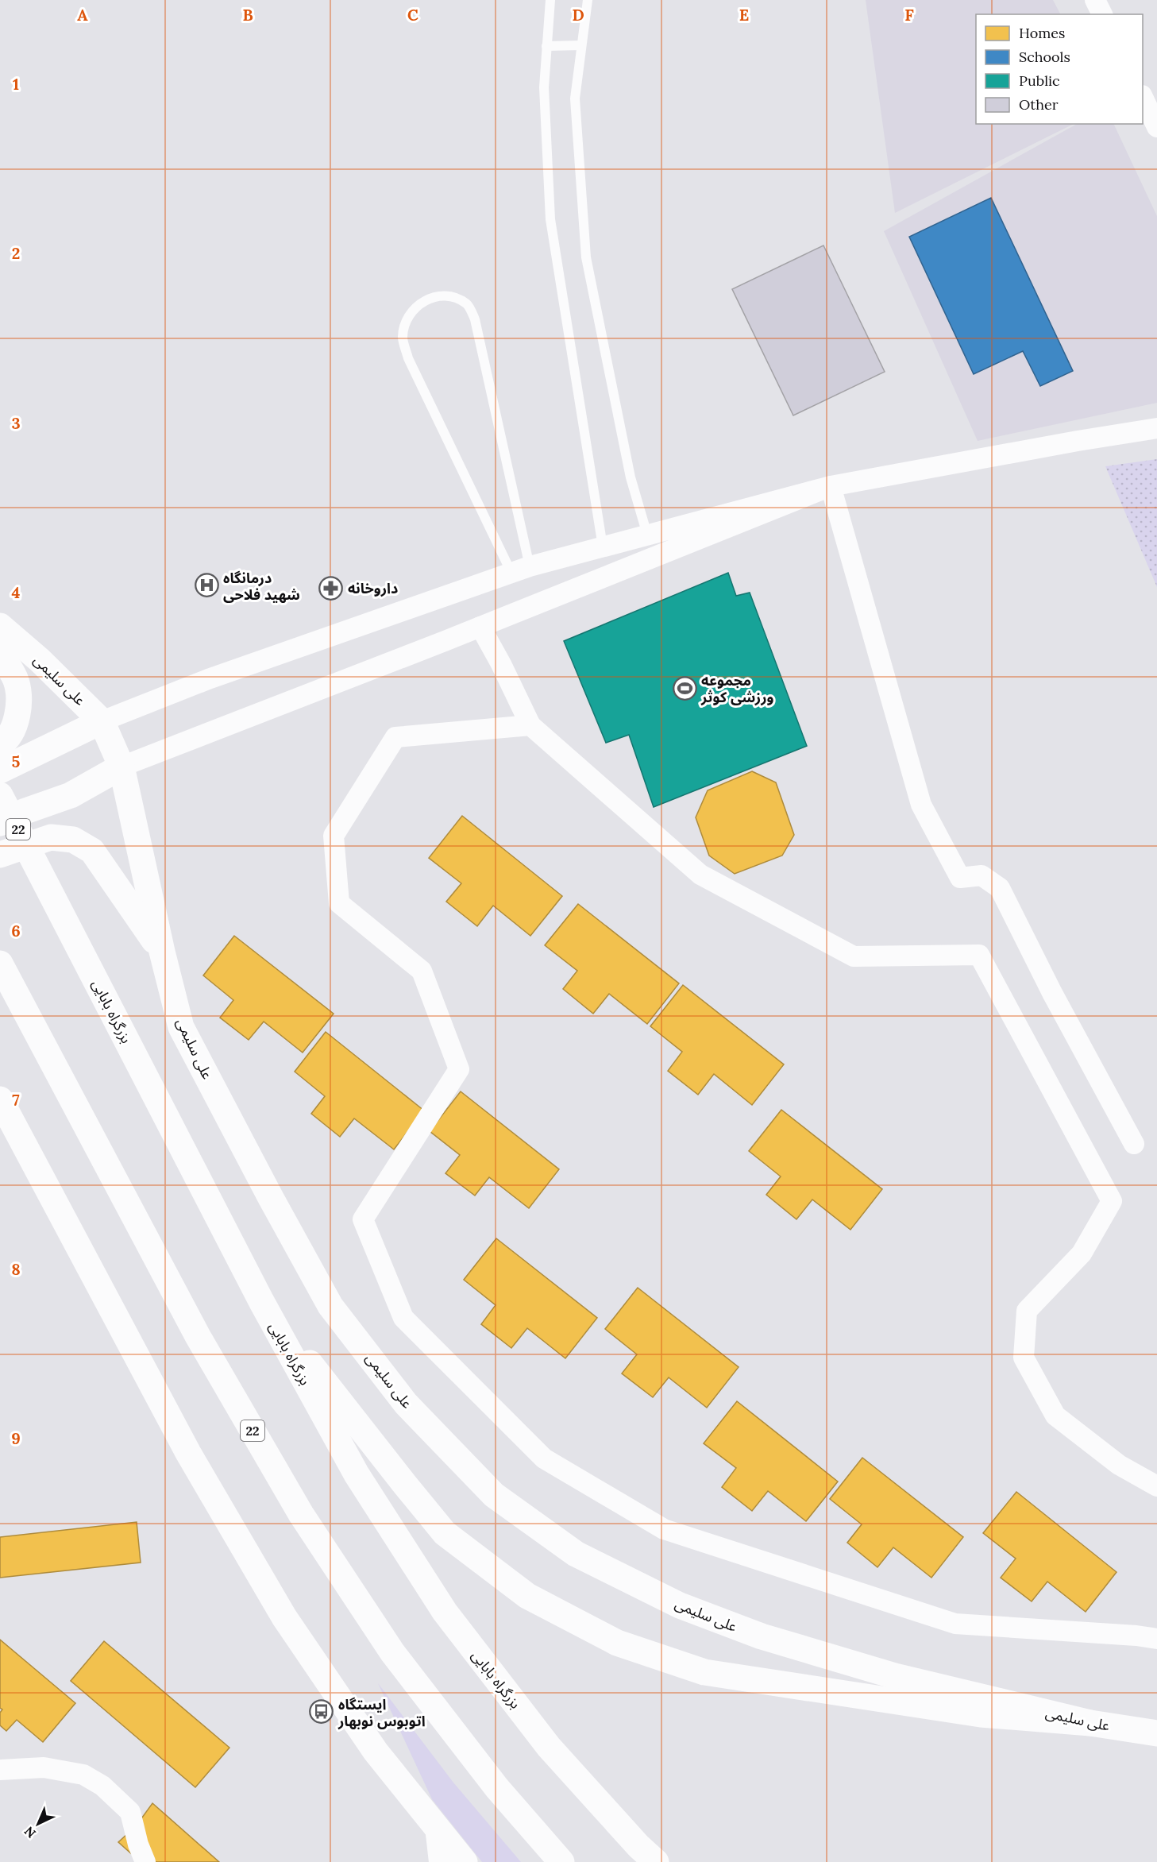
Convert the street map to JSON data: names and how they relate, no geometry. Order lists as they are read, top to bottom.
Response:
{
  "streets": {
    "main road": ["علی سلیمی", "22", "بزرگراه بابایی"]
  },
  "places": {
    "hospital": ["درمانگاه شهید فلاحی"],
    "pharmacy": ["داروخانه"],
    "sports": ["مجموعه ورزشی کوثر"],
    "bus stop": ["ایستگاه اتوبوس نوبهار"]
  },
  "legend": [
    "Homes",
    "Schools",
    "Public",
    "Other"
  ],
  "north": "bottom left",
  "grid": {
    "columns": [
      "A",
      "B",
      "C",
      "D",
      "E",
      "F"
    ],
    "rows": [
      "1",
      "2",
      "3",
      "4",
      "5",
      "6",
      "7",
      "8",
      "9"
    ]
  }
}
